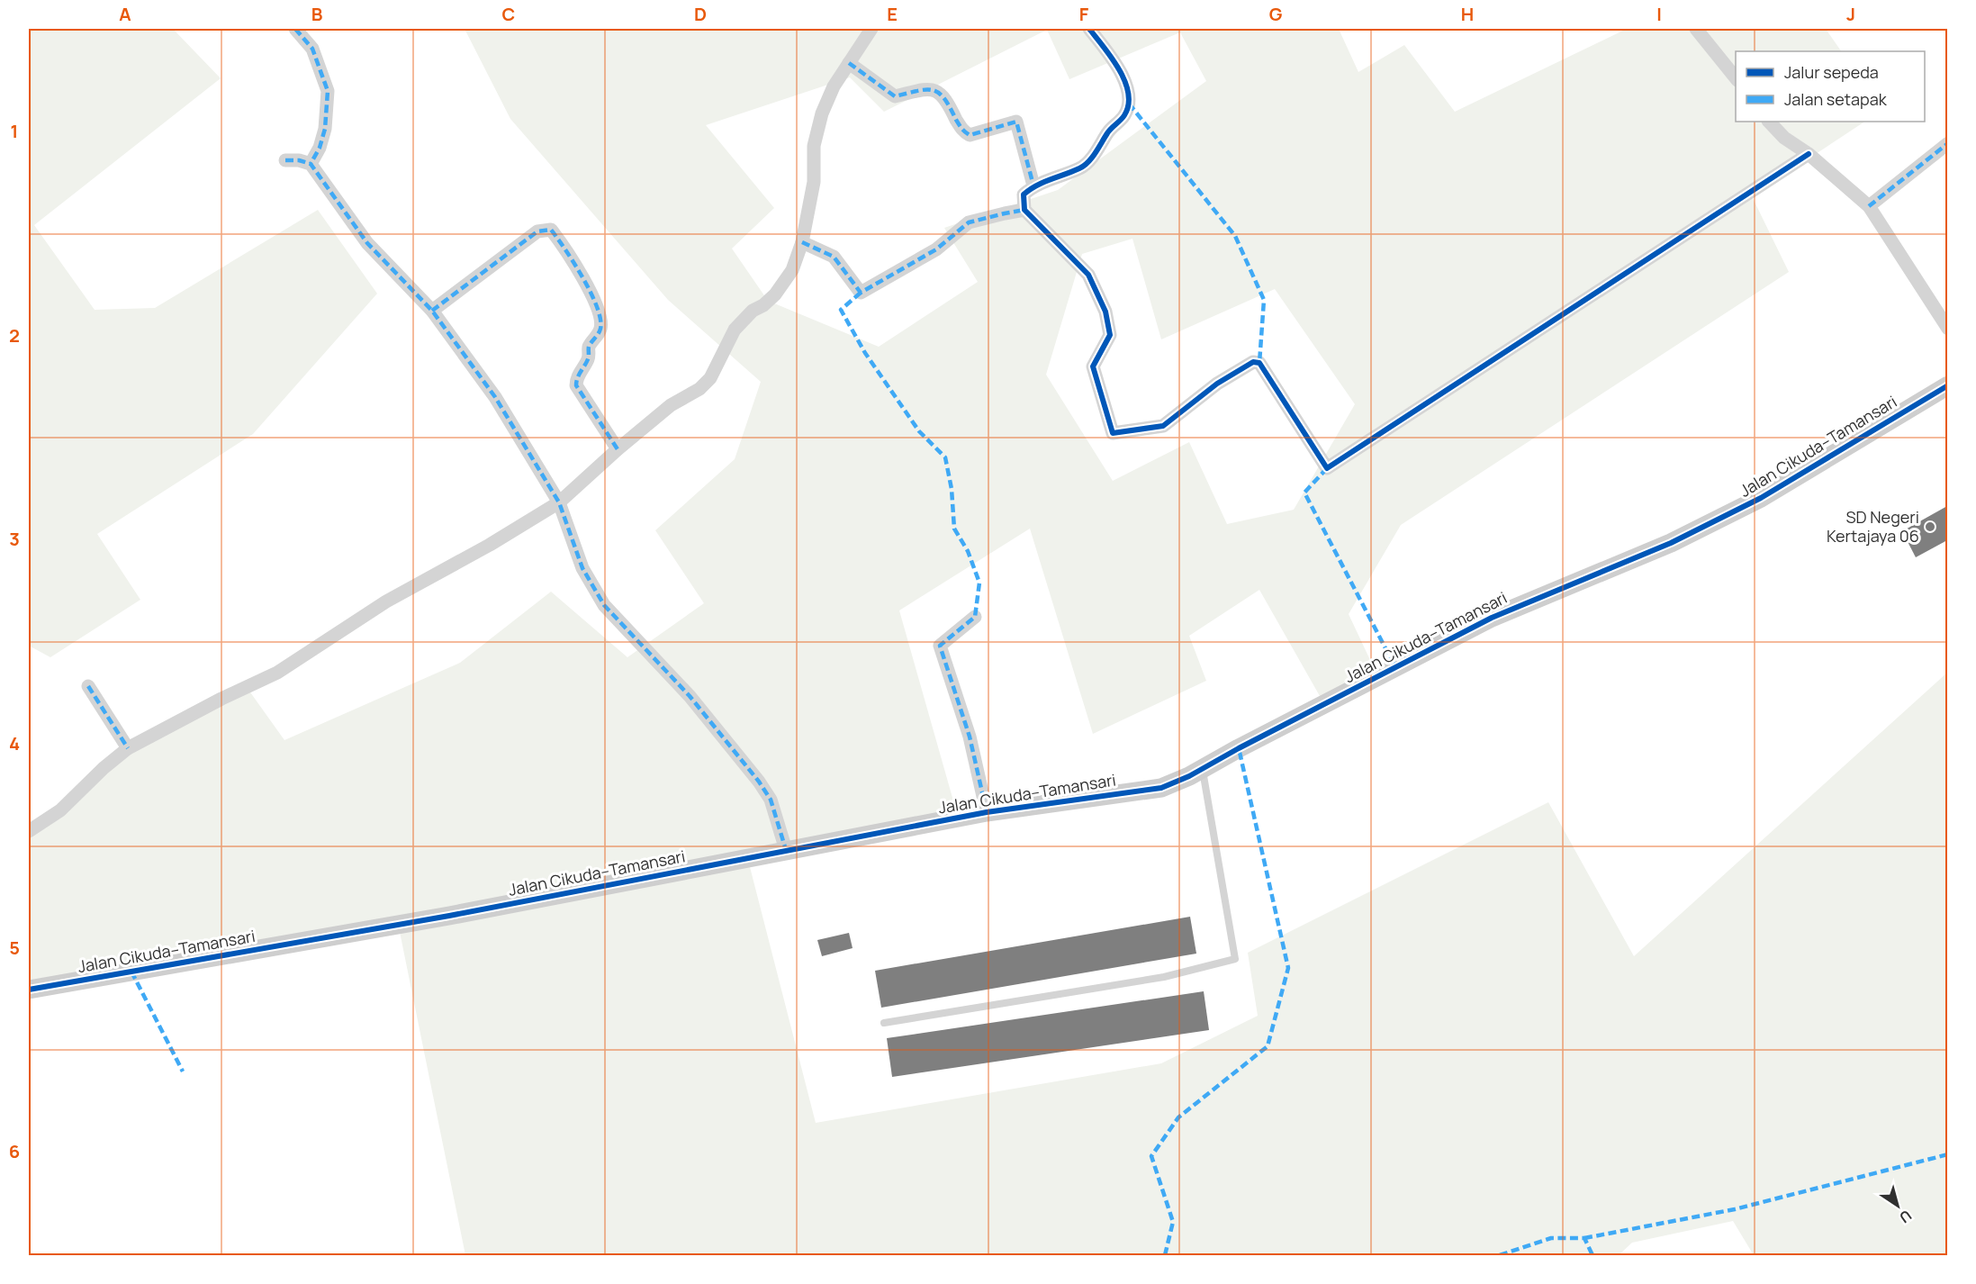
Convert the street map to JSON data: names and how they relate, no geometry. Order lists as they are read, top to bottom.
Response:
{
  "streets": {
    "street": ["Jalan Cikuda–Tamansari"]
  },
  "places": ["SD Negeri Kertajaya 06"],
  "legend": ["Jalur sepeda", "Jalan setapak"],
  "north": "bottom right",
  "grid": {
    "columns": [
      "A",
      "B",
      "C",
      "D",
      "E",
      "F",
      "G",
      "H",
      "I",
      "J"
    ],
    "rows": [
      "1",
      "2",
      "3",
      "4",
      "5",
      "6"
    ]
  }
}
